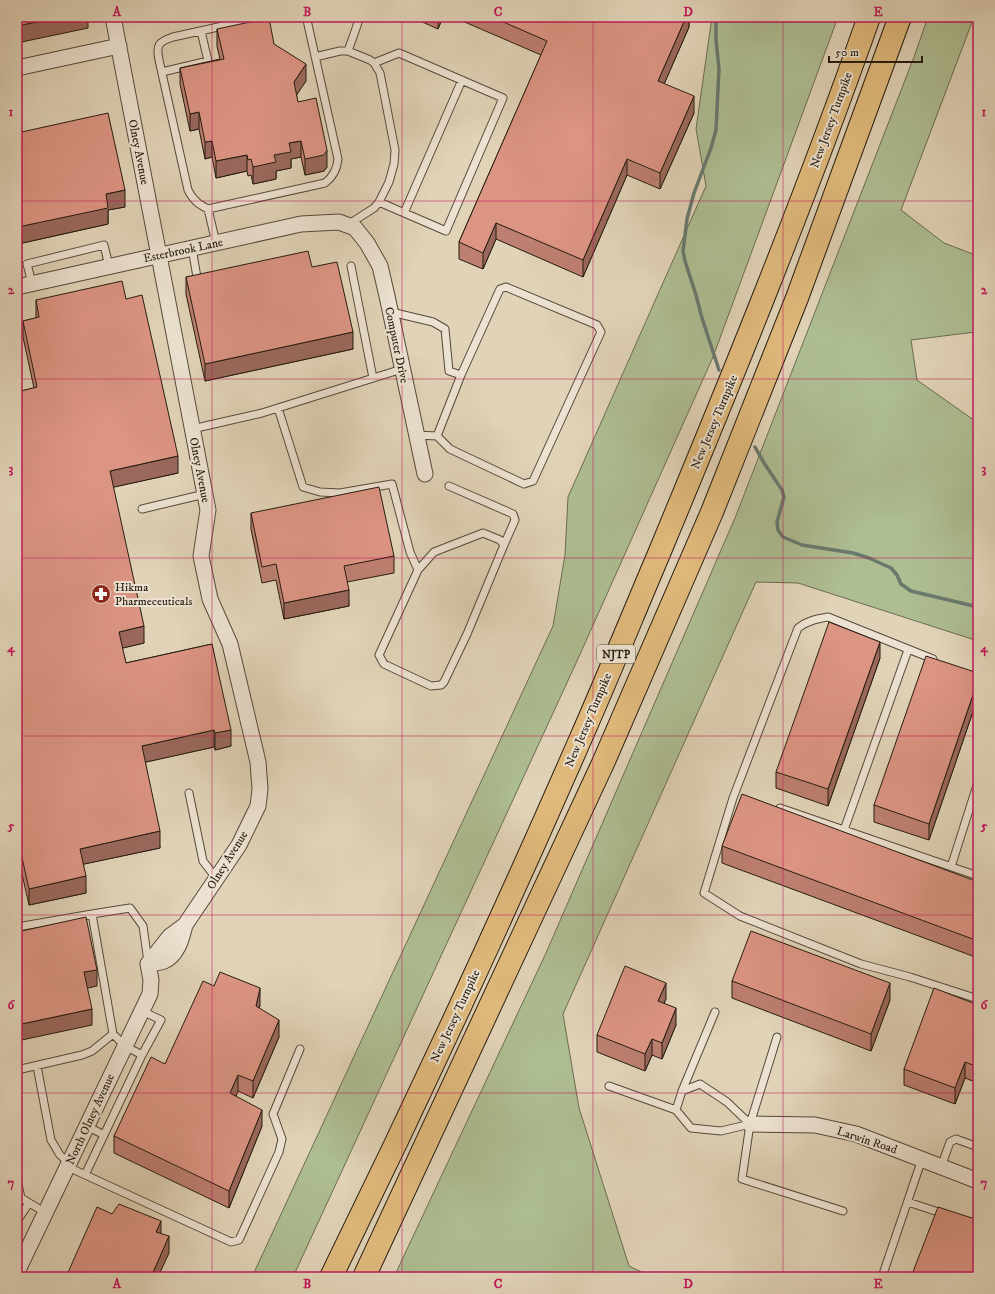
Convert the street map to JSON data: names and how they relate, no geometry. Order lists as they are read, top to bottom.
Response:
{
  "streets": {
    "highway": ["New Jersey Turnpike", "NJTP"],
    "street": [
      "Olney Avenue",
      "Esterbrook Lane",
      "Computer Drive",
      "North Olney Avenue",
      "Larwin Road"
    ]
  },
  "crossings": [
    ["Olney Avenue", "Esterbrook Lane"],
    ["Olney Avenue", "North Olney Avenue"],
    ["Esterbrook Lane", "Computer Drive"]
  ],
  "places": {
    "pharmacy": ["Hikma Pharmeceuticals"]
  },
  "scale_bar": "50 m",
  "grid": {
    "columns": [
      "A",
      "B",
      "C",
      "D",
      "E"
    ],
    "rows": [
      "1",
      "2",
      "3",
      "4",
      "5",
      "6",
      "7"
    ]
  }
}
